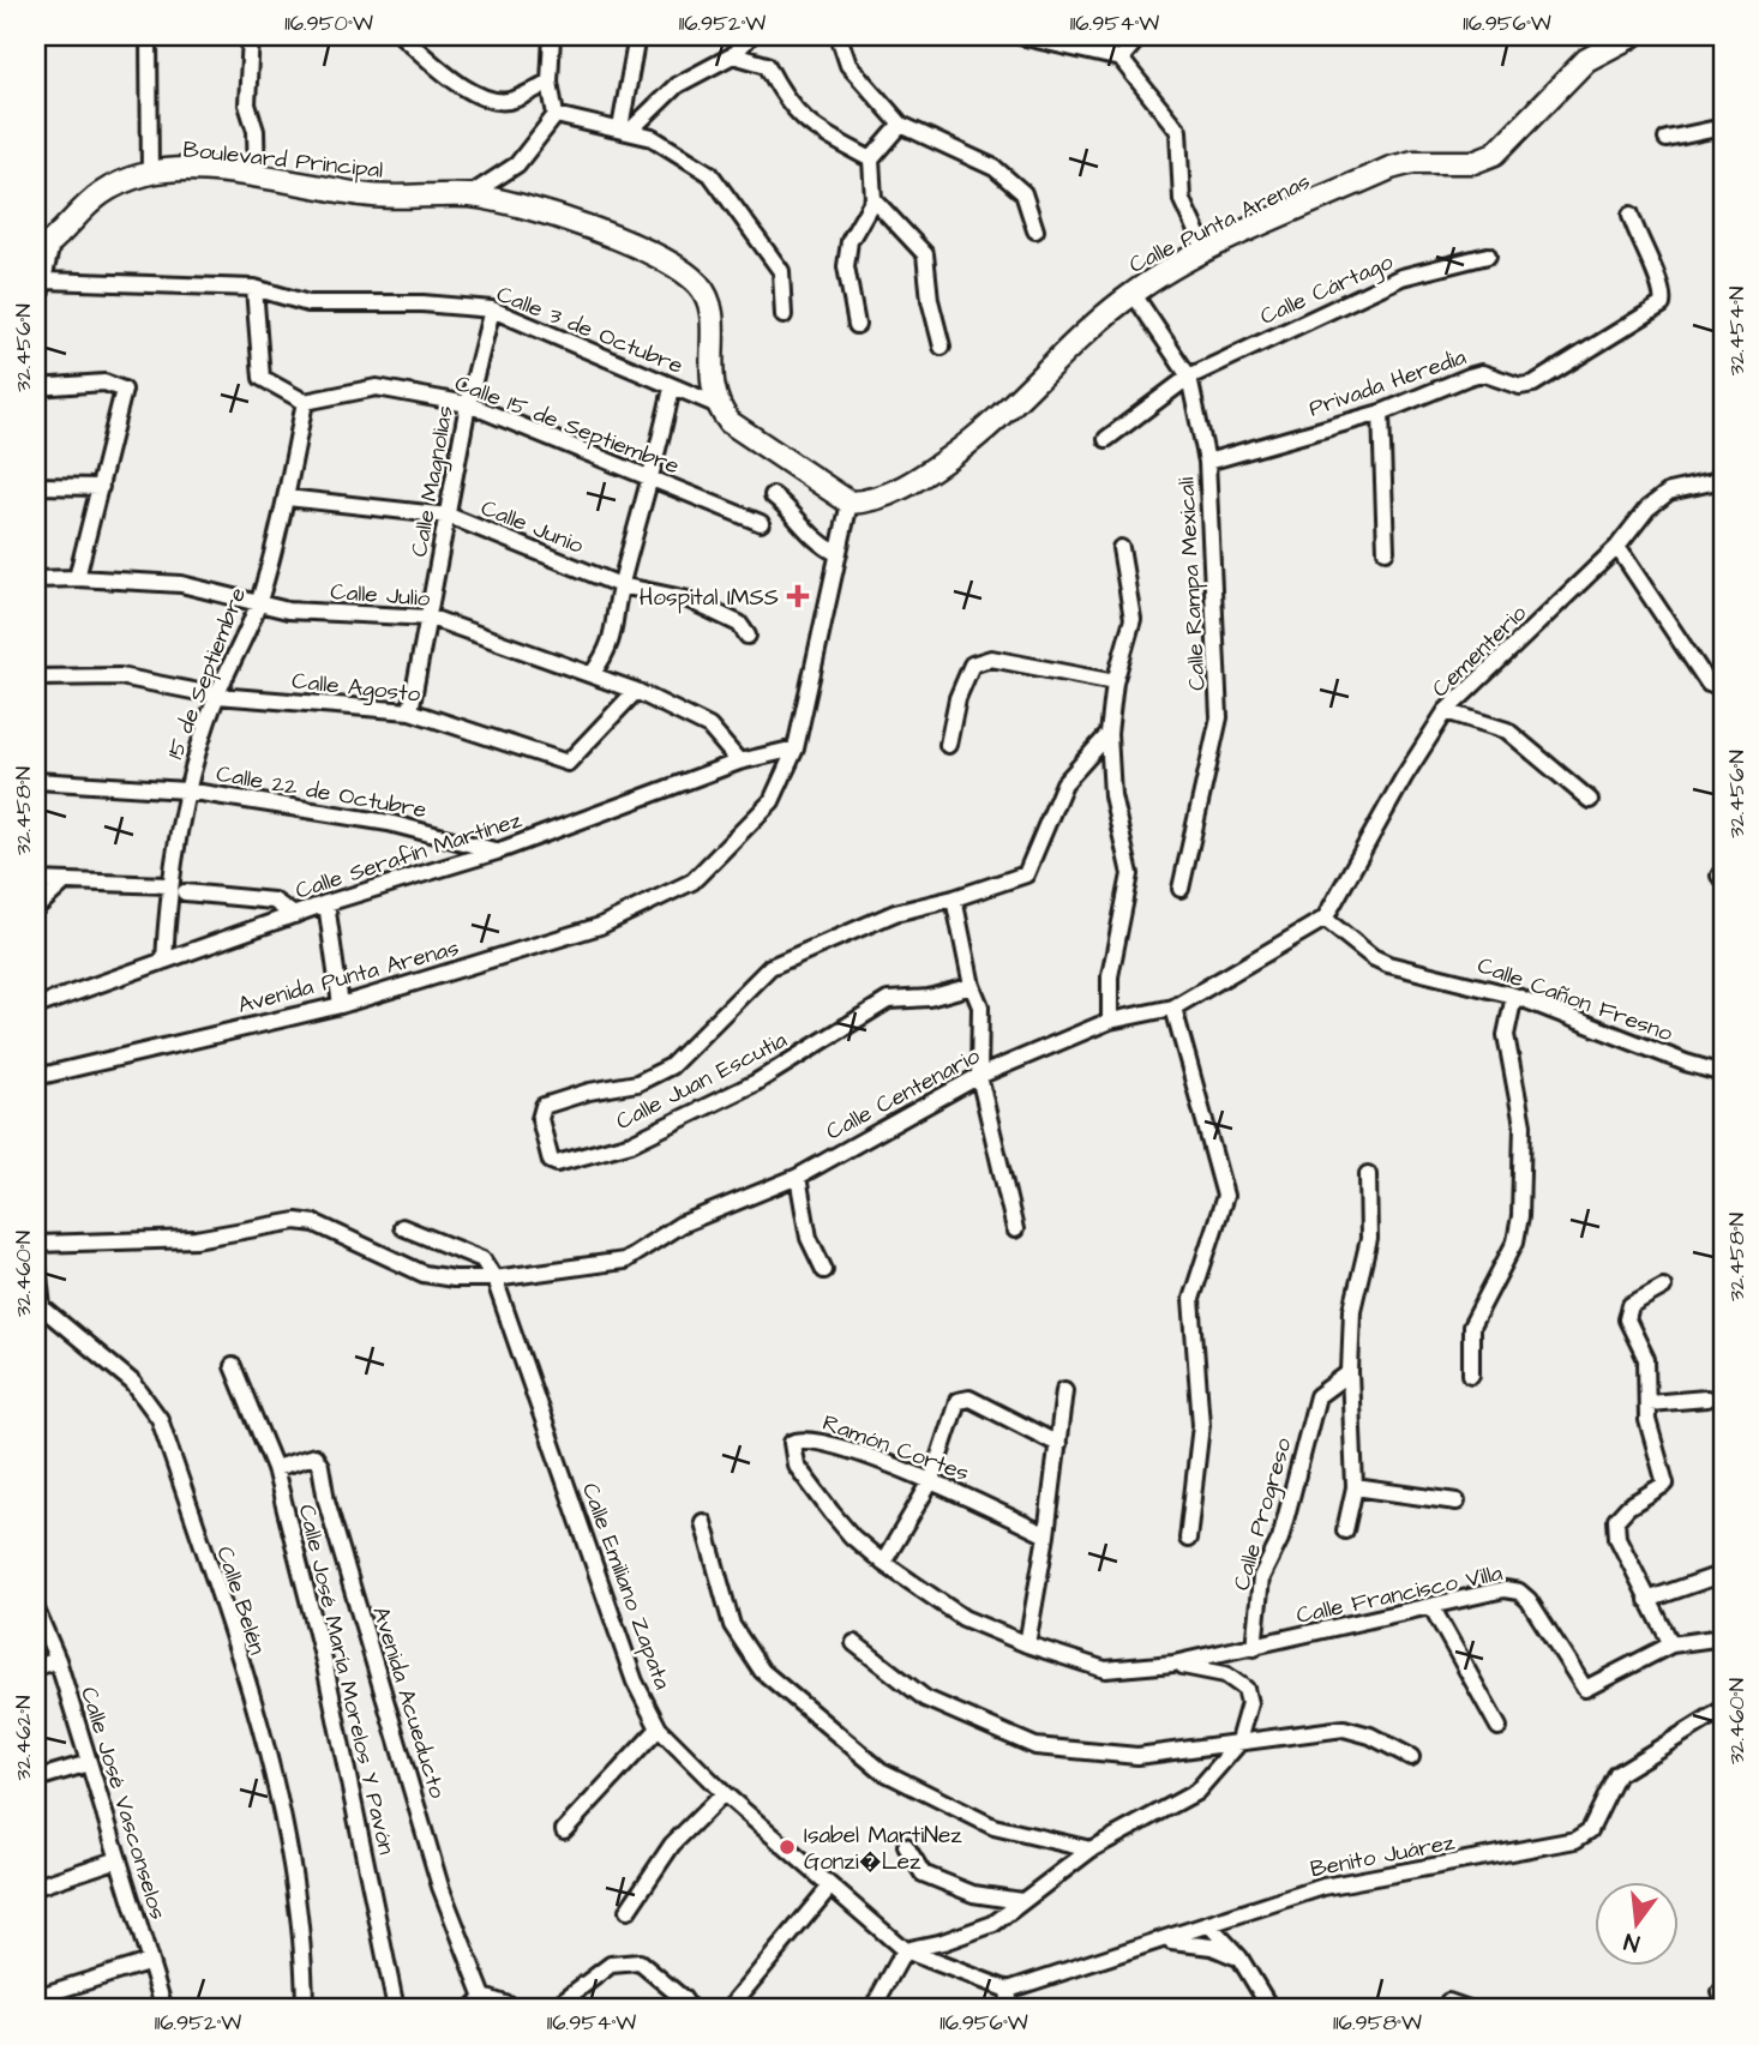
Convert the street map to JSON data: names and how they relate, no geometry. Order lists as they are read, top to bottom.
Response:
{
  "streets": {
    "street": [
      "Boulevard Principal",
      "Calle Punta Arenas",
      "Calle Cártago",
      "Calle 3 de Octubre",
      "Privada Heredia",
      "Calle 15 de Septiembre",
      "Calle Magnolias",
      "Calle Junio",
      "Calle Rampa Mexicali",
      "Calle Julio",
      "Cementerio",
      "15 de Septiembre",
      "Calle Agosto",
      "Calle 22 de Octubre",
      "Calle Serafín Martínez",
      "Avenida Punta Arenas",
      "Calle Cañon Fresno",
      "Calle Juan Escutia",
      "Calle Centenario",
      "Ramón Cortes",
      "Calle Progreso",
      "Calle Emiliano Zapata",
      "Calle Francisco Villa",
      "Calle Belén",
      "Calle José María Morelos Y Pavón",
      "Avenida Acueducto",
      "Calle José Vasconselos",
      "Benito Juárez"
    ]
  },
  "crossings": [
    ["Boulevard Principal", "Calle 3 de Octubre"],
    ["Calle Punta Arenas", "Calle Rampa Mexicali"],
    ["Calle Punta Arenas", "Avenida Punta Arenas"],
    ["Calle Cártago", "Calle Rampa Mexicali"],
    ["Calle 3 de Octubre", "Calle Magnolias"],
    ["Privada Heredia", "Calle Rampa Mexicali"],
    ["Calle 15 de Septiembre", "Calle Magnolias"],
    ["Calle 15 de Septiembre", "15 de Septiembre"],
    ["Calle Magnolias", "Calle Junio"],
    ["Calle Magnolias", "Calle Julio"],
    ["Calle Magnolias", "Calle Agosto"],
    ["Calle Junio", "15 de Septiembre"],
    ["Calle Julio", "15 de Septiembre"],
    ["Calle Julio", "Calle Agosto"],
    ["Calle Julio", "Calle Serafín Martínez"],
    ["Cementerio", "Calle Cañon Fresno"],
    ["Cementerio", "Calle Centenario"],
    ["15 de Septiembre", "Calle Agosto"],
    ["15 de Septiembre", "Calle 22 de Octubre"],
    ["15 de Septiembre", "Calle Serafín Martínez"],
    ["Calle 22 de Octubre", "Calle Serafín Martínez"],
    ["Calle Serafín Martínez", "Avenida Punta Arenas"],
    ["Calle Cañon Fresno", "Calle Centenario"],
    ["Calle Centenario", "Calle Emiliano Zapata"],
    ["Ramón Cortes", "Calle Francisco Villa"],
    ["Calle Progreso", "Calle Francisco Villa"],
    ["Calle Emiliano Zapata", "Benito Juárez"],
    ["Calle José María Morelos Y Pavón", "Avenida Acueducto"]
  ],
  "places": {
    "health": ["Hospital IMSS"],
    "other": ["Isabel MartiNez Gonzi�Lez"]
  },
  "north": "bottom",
  "coordinates": [
    "116.950°W",
    "116.952°W",
    "116.954°W",
    "116.956°W",
    "32.454°N",
    "32.456°N",
    "32.458°N",
    "32.460°N",
    "32.462°N",
    "116.958°W"
  ]
}
